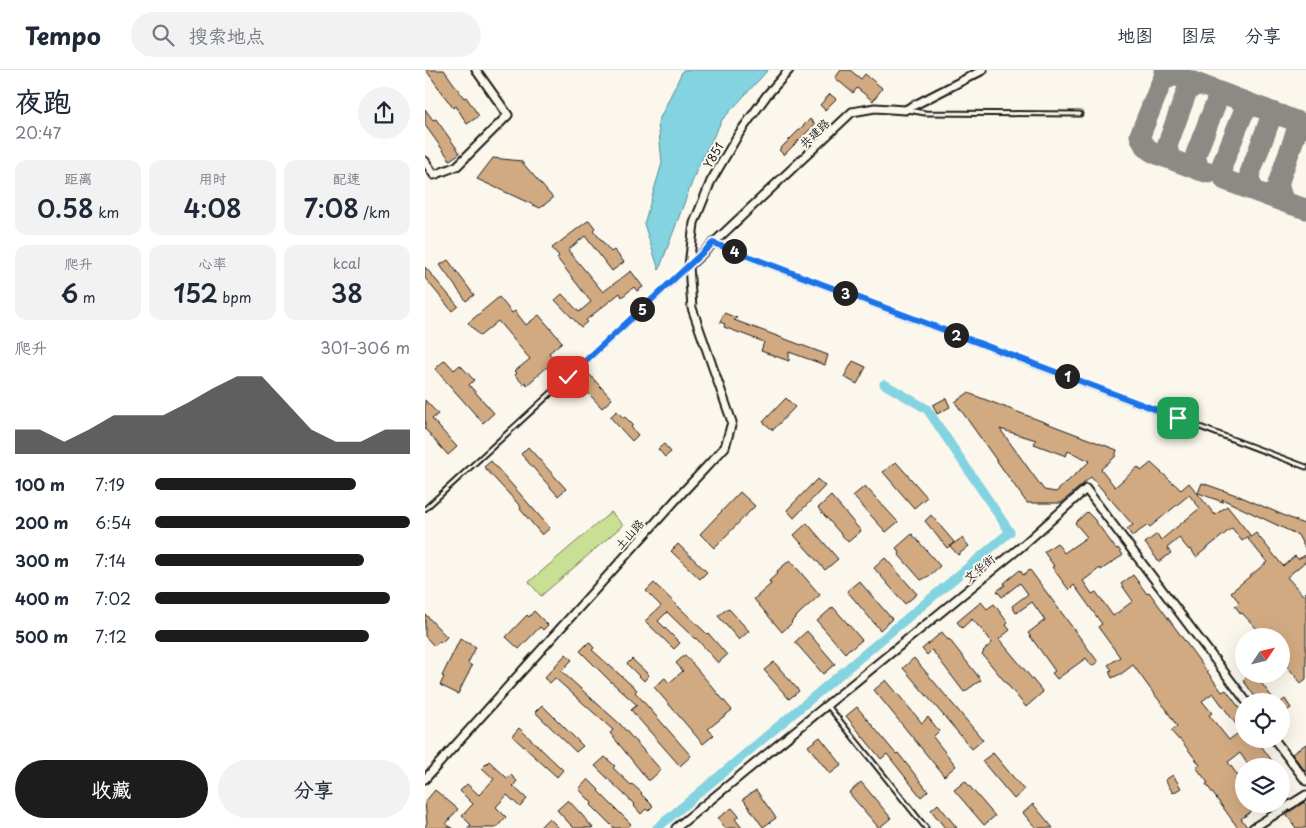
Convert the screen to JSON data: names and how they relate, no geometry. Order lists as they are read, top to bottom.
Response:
{
  "streets": {
    "street": [
      "共建路",
      "Y851",
      "土山路",
      "文华街"
    ]
  },
  "crossings": [
    ["共建路", "Y851"],
    ["共建路", "土山路"],
    ["Y851", "土山路"]
  ],
  "north": "top right",
  "page": {
    "header": "Tempo",
    "search": "搜索地点",
    "nav": ["地图", "图层", "分享"],
    "heading": ["夜跑", "20:47"],
    "stats": [
      ["距离", "0.58 km"],
      ["用时", "4:08"],
      ["配速", "7:08 /km"],
      ["爬升", "6 m"],
      ["心率", "152 bpm"],
      ["kcal", "38"]
    ],
    "pins": [
      "4",
      "3",
      "5",
      "2",
      "1"
    ],
    "chart": ["爬升", "301–306 m"],
    "list": [
      {
        "name": "100 m",
        "note": "7:19"
      },
      {
        "name": "200 m",
        "note": "6:54"
      },
      {
        "name": "300 m",
        "note": "7:14"
      },
      {
        "name": "400 m",
        "note": "7:02"
      },
      {
        "name": "500 m",
        "note": "7:12"
      }
    ],
    "buttons": ["收藏", "分享"]
  }
}
